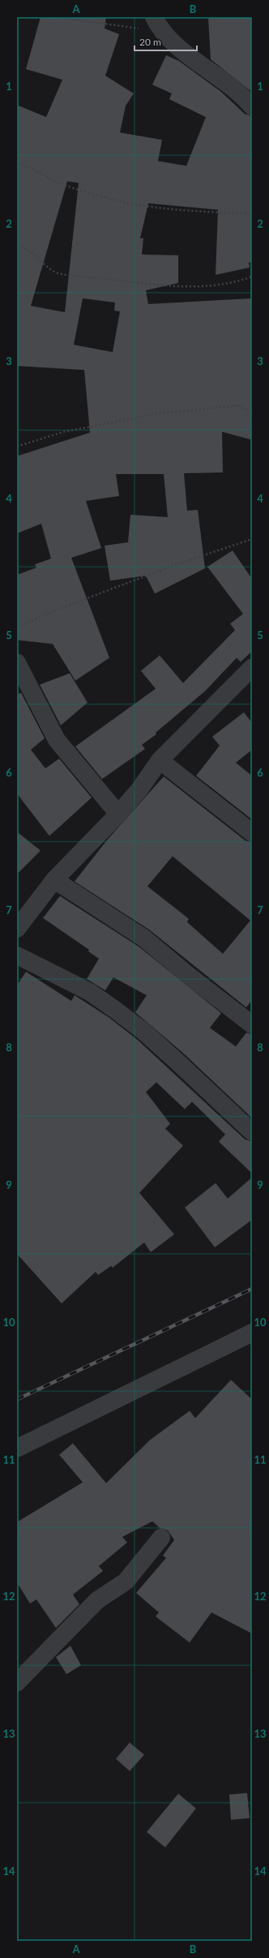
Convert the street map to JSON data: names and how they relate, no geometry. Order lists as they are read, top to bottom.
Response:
{
  "scale_bar": "20 m",
  "grid": {
    "columns": ["A", "B"],
    "rows": [
      "1",
      "2",
      "3",
      "4",
      "5",
      "6",
      "7",
      "8",
      "9",
      "10",
      "11",
      "12",
      "13",
      "14"
    ]
  }
}
